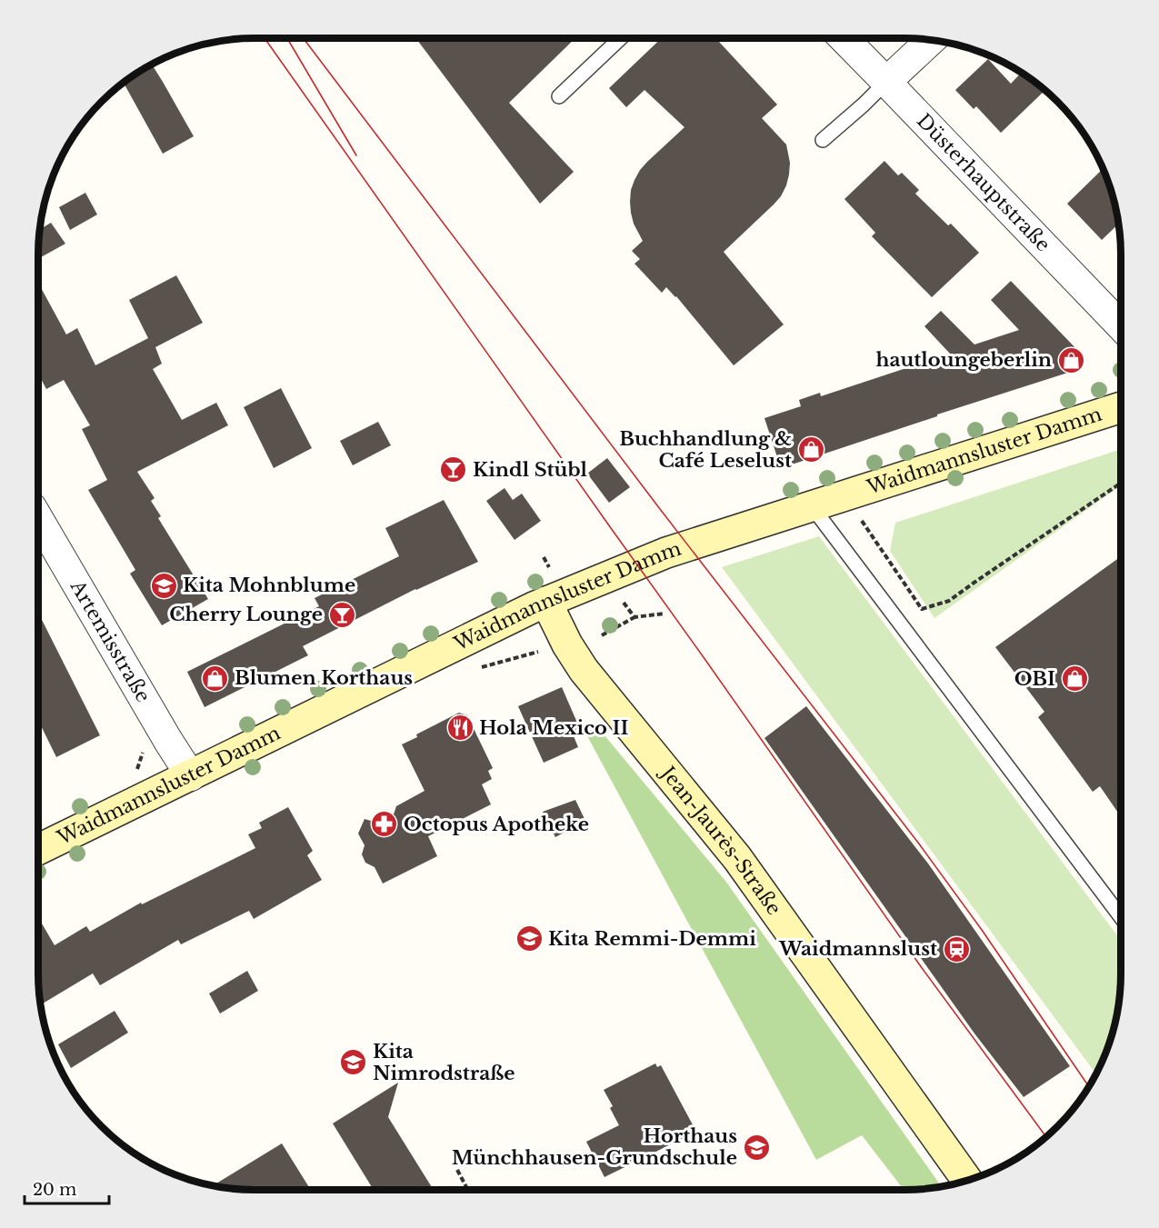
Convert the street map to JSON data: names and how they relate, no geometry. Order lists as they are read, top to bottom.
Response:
{
  "streets": {
    "main road": ["Waidmannsluster Damm", "Jean-Jaurès-Straße"],
    "street": ["Düsterhauptstraße", "Artemisstraße"]
  },
  "crossings": [
    ["Waidmannsluster Damm", "Artemisstraße"],
    ["Waidmannsluster Damm", "Jean-Jaurès-Straße"]
  ],
  "places": {
    "shop": [
      "hautloungeberlin",
      "Buchhandlung & Café Leselust",
      "Blumen Korthaus",
      "OBI"
    ],
    "bar": ["Kindl Stübl", "Cherry Lounge"],
    "school or university": [
      "Kita Mohnblume",
      "Kita Remmi-Demmi",
      "Kita Nimrodstraße",
      "Horthaus Münchhausen-Grundschule"
    ],
    "restaurant": ["Hola Mexico II"],
    "pharmacy": ["Octopus Apotheke"],
    "station": ["Waidmannslust"]
  },
  "scale_bar": "20 m"
}
